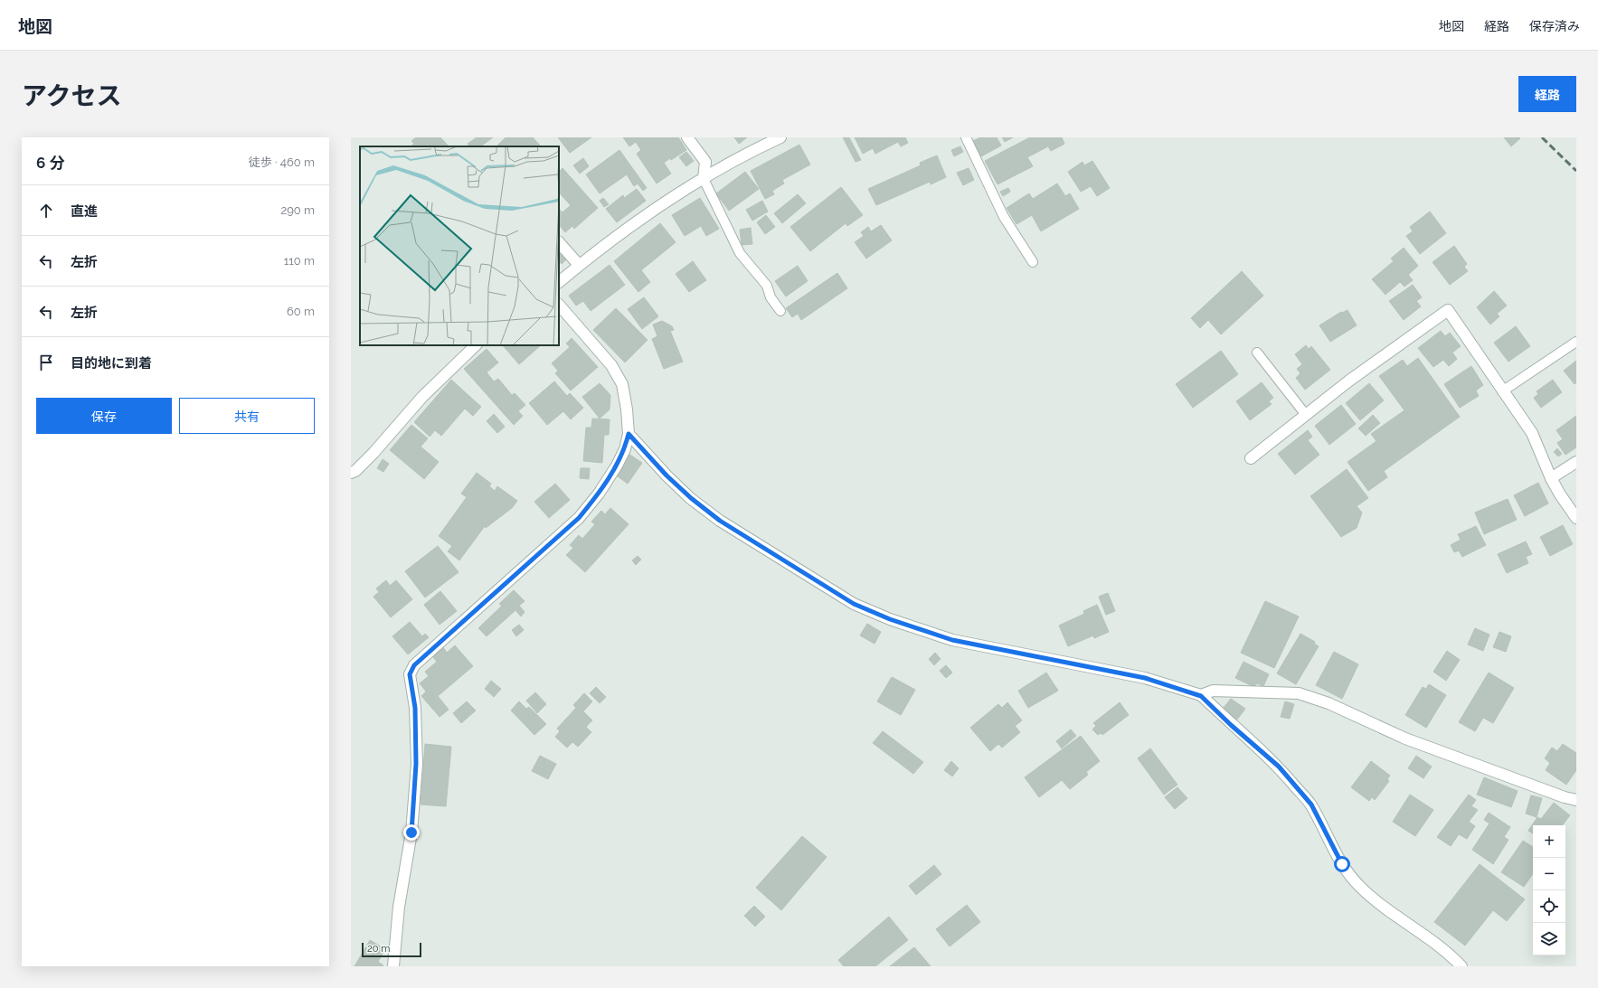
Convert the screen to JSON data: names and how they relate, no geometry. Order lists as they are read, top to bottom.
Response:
{
  "scale_bar": "20 m",
  "page": {
    "header": "地図",
    "nav": ["地図", "経路", "保存済み"],
    "title": "アクセス",
    "buttons": [
      "経路",
      ["保存", "共有"]
    ],
    "heading": ["6 分", "徒歩 · 460 m"],
    "list": [
      ["直進", "290 m"],
      ["左折", "110 m"],
      ["左折", "60 m"],
      "目的地に到着"
    ],
    "map_buttons": ["+", "−"],
    "scale": "20 m"
  }
}
